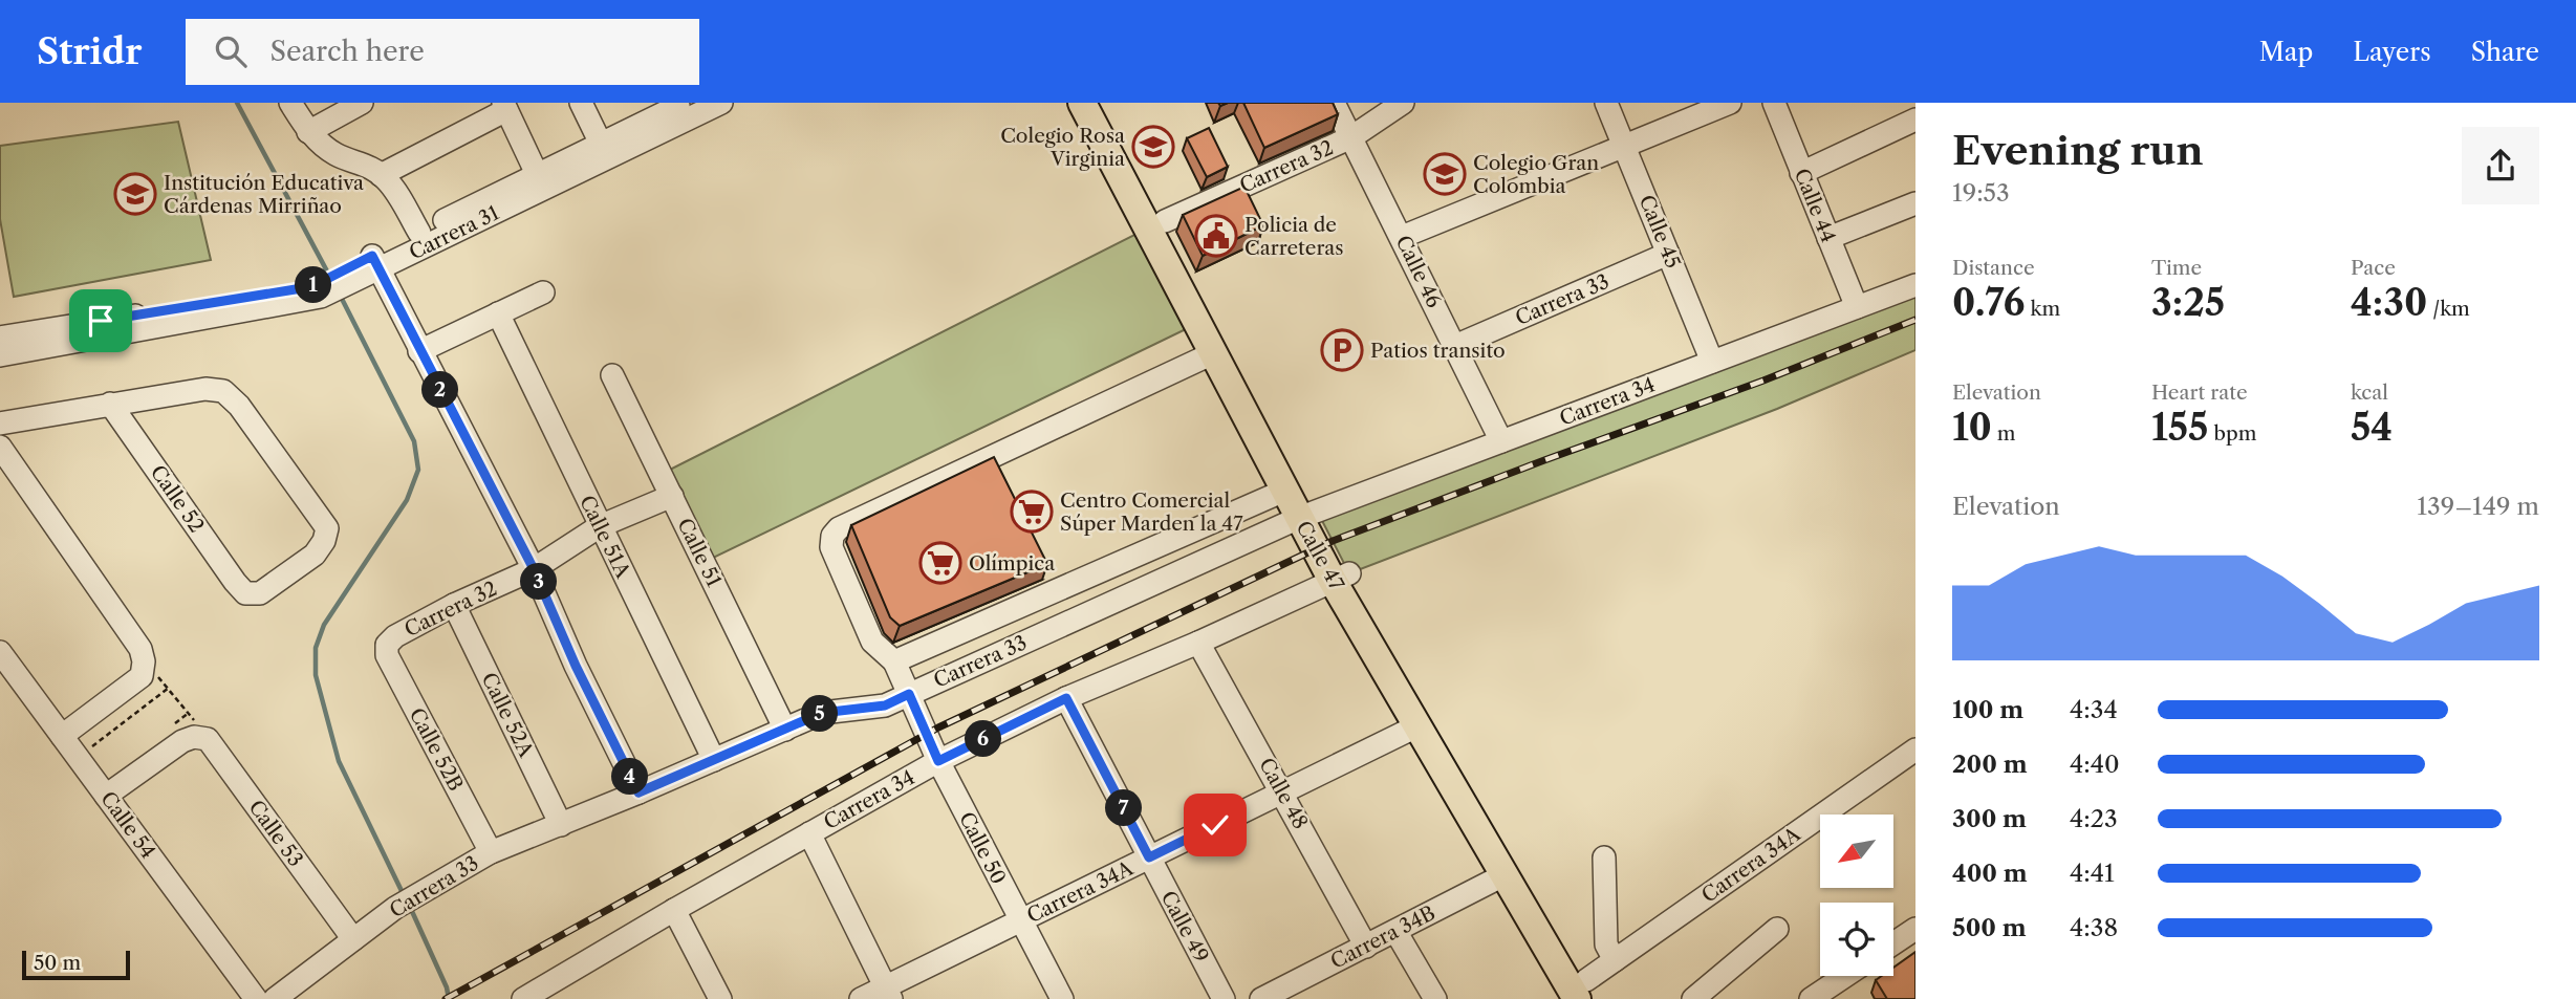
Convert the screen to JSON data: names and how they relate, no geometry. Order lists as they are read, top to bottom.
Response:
{
  "streets": {
    "main road": ["Calle 47"],
    "street": [
      "Carrera 32",
      "Calle 44",
      "Calle 45",
      "Carrera 31",
      "Calle 46",
      "Carrera 33",
      "Carrera 34",
      "Calle 52",
      "Calle 51A",
      "Calle 51",
      "Calle 52A",
      "Calle 52B",
      "Calle 48",
      "Calle 54",
      "Calle 53",
      "Calle 50",
      "Carrera 34A",
      "Calle 49",
      "Carrera 34B"
    ]
  },
  "crossings": [
    ["Carrera 32", "Calle 46"],
    ["Carrera 32", "Calle 51A"],
    ["Carrera 32", "Calle 51"],
    ["Carrera 32", "Calle 47"],
    ["Carrera 32", "Calle 52A"],
    ["Carrera 32", "Calle 52B"],
    ["Calle 44", "Carrera 34"],
    ["Calle 45", "Carrera 33"],
    ["Calle 45", "Carrera 34"],
    ["Calle 46", "Carrera 33"],
    ["Calle 46", "Carrera 34"],
    ["Carrera 33", "Carrera 34"],
    ["Carrera 33", "Calle 51A"],
    ["Carrera 33", "Calle 51"],
    ["Carrera 33", "Calle 47"],
    ["Carrera 33", "Calle 52A"],
    ["Carrera 33", "Calle 52B"],
    ["Carrera 33", "Calle 53"],
    ["Carrera 33", "Calle 50"],
    ["Carrera 34", "Calle 47"],
    ["Carrera 34", "Calle 48"],
    ["Carrera 34", "Calle 50"],
    ["Carrera 34", "Calle 49"],
    ["Calle 47", "Calle 50"],
    ["Calle 47", "Carrera 34A"],
    ["Calle 47", "Carrera 34B"],
    ["Calle 48", "Carrera 34A"],
    ["Calle 48", "Carrera 34B"],
    ["Calle 54", "Calle 53"],
    ["Calle 50", "Carrera 34A"],
    ["Carrera 34A", "Calle 49"]
  ],
  "places": {
    "school or university": ["Colegio Rosa Virginia", "Colegio Gran Colombia", "Institución Educativa Cárdenas Mirriñao"],
    "public building": ["Policia de Carreteras"],
    "parking": ["Patios transito"],
    "supermarket": ["Centro Comercial Súper Marden la 47", "Olímpica"]
  },
  "scale_bar": "50 m",
  "north": "bottom left",
  "page": {
    "header": "Stridr",
    "search": "Search here",
    "nav": ["Map", "Layers", "Share"],
    "heading": ["Evening run", "19:53"],
    "stats": [
      ["Distance", "0.76 km"],
      ["Time", "3:25"],
      ["Pace", "4:30 /km"],
      ["Elevation", "10 m"],
      ["Heart rate", "155 bpm"],
      ["kcal", "54"]
    ],
    "pins": [
      "1",
      "2",
      "3",
      "5",
      "6",
      "4",
      "7"
    ],
    "chart": ["Elevation", "139–149 m"],
    "list": [
      {
        "name": "100 m",
        "note": "4:34"
      },
      {
        "name": "200 m",
        "note": "4:40"
      },
      {
        "name": "300 m",
        "note": "4:23"
      },
      {
        "name": "400 m",
        "note": "4:41"
      },
      {
        "name": "500 m",
        "note": "4:38"
      }
    ],
    "scale": "50 m"
  }
}
